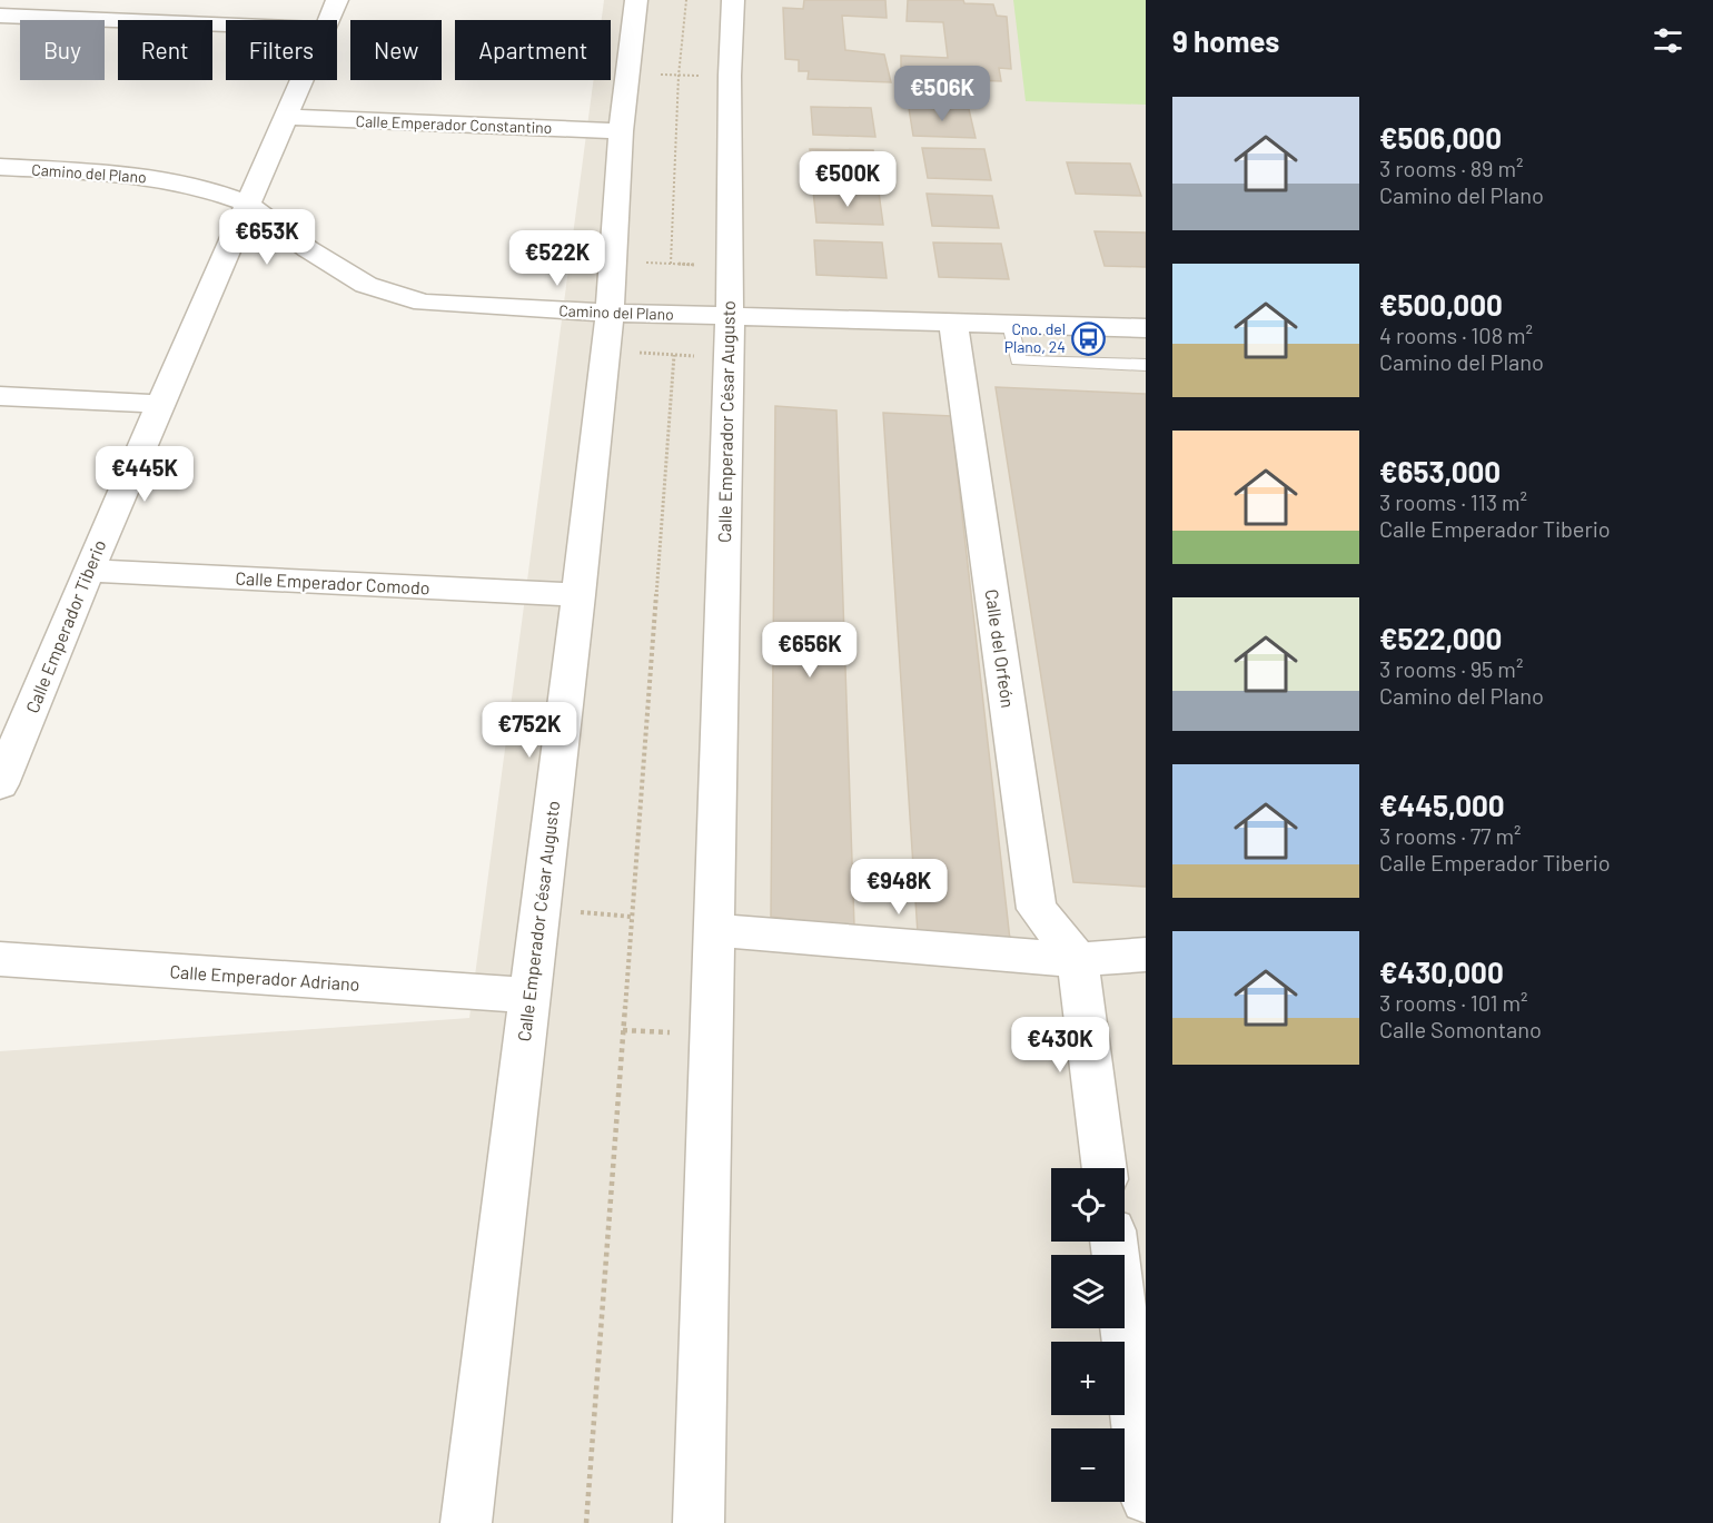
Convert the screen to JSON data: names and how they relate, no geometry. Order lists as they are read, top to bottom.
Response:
{
  "streets": {
    "street": [
      "Calle Emperador Constantino",
      "Camino del Plano",
      "Calle Emperador César Augusto",
      "Calle Emperador Comodo",
      "Calle Emperador Tiberio",
      "Calle del Orfeón",
      "Calle Emperador Adriano"
    ]
  },
  "crossings": [
    ["Calle Emperador Constantino", "Calle Emperador César Augusto"],
    ["Calle Emperador Constantino", "Calle Emperador Tiberio"],
    ["Camino del Plano", "Calle Emperador César Augusto"],
    ["Camino del Plano", "Calle Emperador Tiberio"],
    ["Camino del Plano", "Calle del Orfeón"],
    ["Calle Emperador César Augusto", "Calle Emperador Comodo"],
    ["Calle Emperador César Augusto", "Calle Emperador Adriano"],
    ["Calle Emperador Comodo", "Calle Emperador Tiberio"]
  ],
  "places": {
    "bus stop": ["Cno. del Plano, 24"]
  },
  "page": {
    "heading": "9 homes",
    "chip": [
      "Buy",
      "Rent",
      "Filters",
      "New",
      "Apartment"
    ],
    "price": [
      "€506K",
      "€500K",
      "€653K",
      "€522K",
      "€445K",
      "€656K",
      "€752K",
      "€948K",
      "€430K"
    ],
    "list": [
      {
        "name": "€506,000",
        "note": "3 rooms · 89 m² · Camino del Plano"
      },
      {
        "name": "€500,000",
        "note": "4 rooms · 108 m² · Camino del Plano"
      },
      {
        "name": "€653,000",
        "note": "3 rooms · 113 m² · Calle Emperador Tiberio"
      },
      {
        "name": "€522,000",
        "note": "3 rooms · 95 m² · Camino del Plano"
      },
      {
        "name": "€445,000",
        "note": "3 rooms · 77 m² · Calle Emperador Tiberio"
      },
      {
        "name": "€430,000",
        "note": "3 rooms · 101 m² · Calle Somontano"
      }
    ],
    "map_buttons": ["+", "−"]
  }
}
